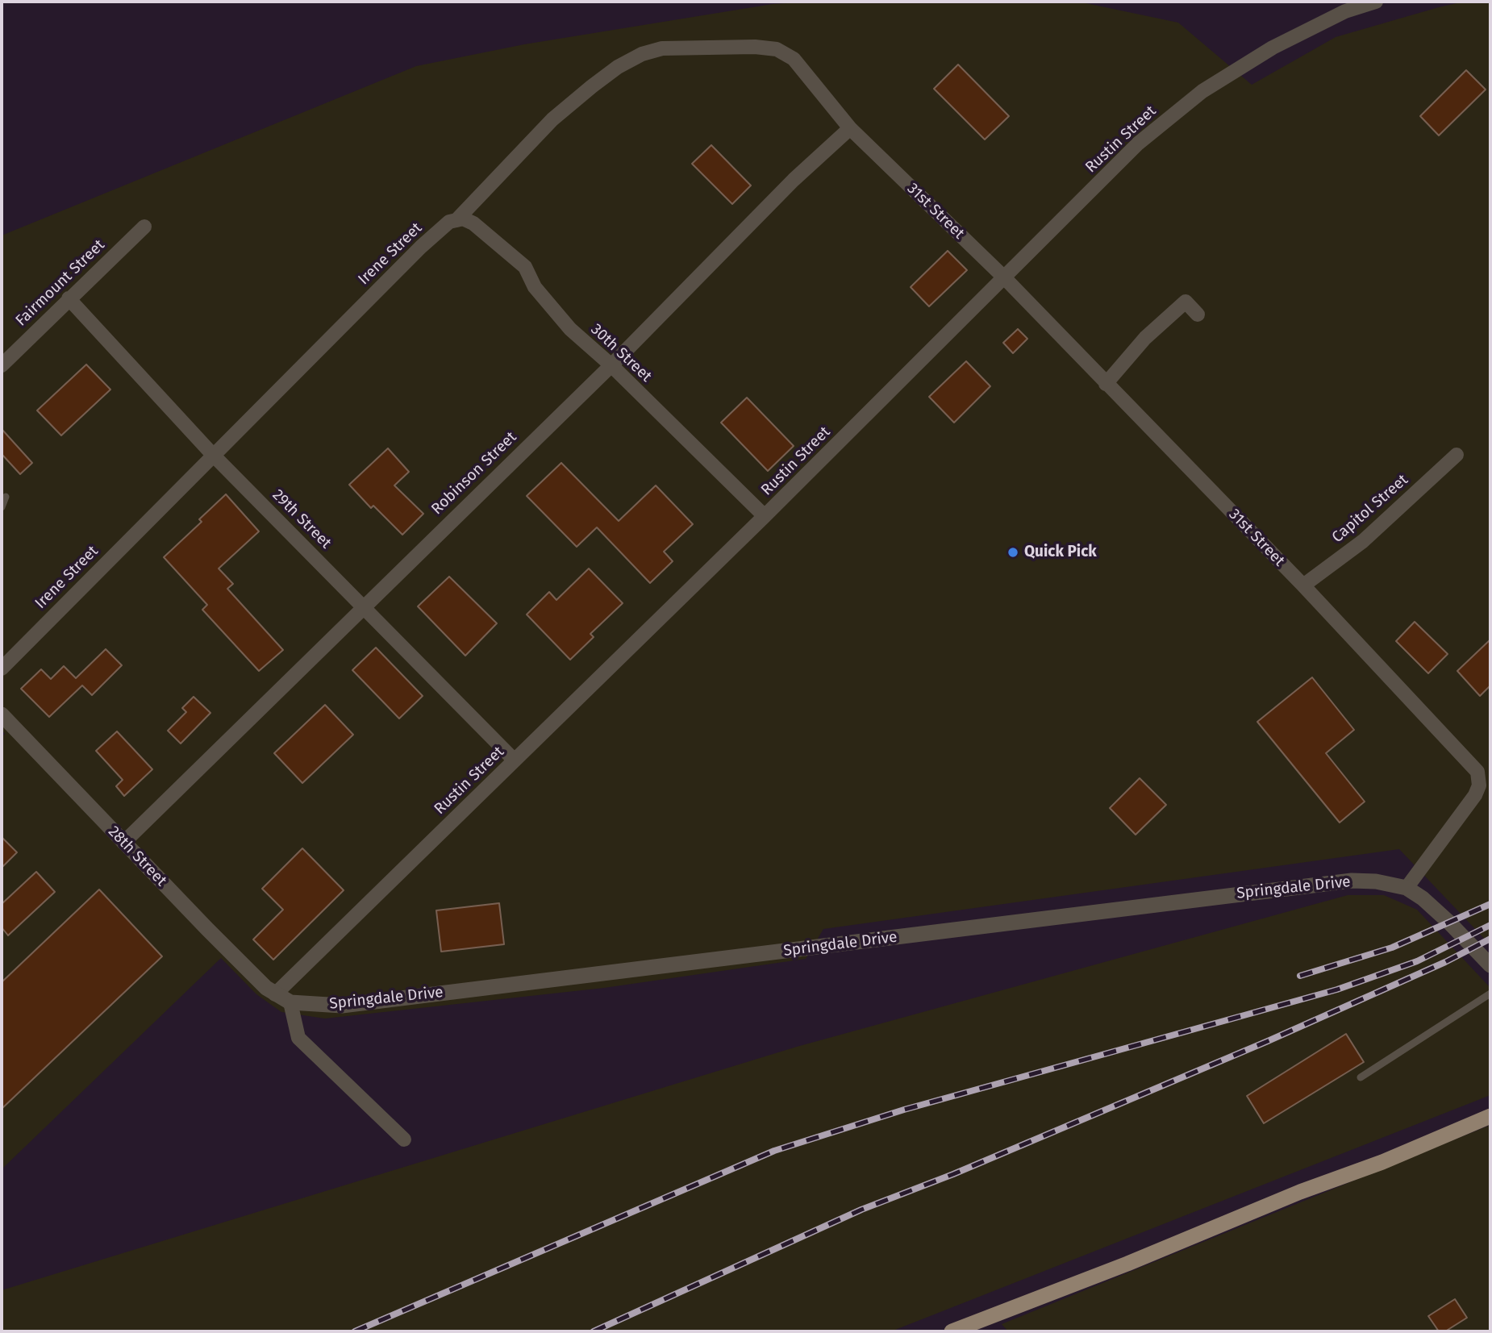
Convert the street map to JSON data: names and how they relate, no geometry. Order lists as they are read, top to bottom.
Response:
{
  "streets": {
    "street": [
      "Rustin Street",
      "31st Street",
      "Irene Street",
      "Fairmount Street",
      "30th Street",
      "Robinson Street",
      "Capitol Street",
      "29th Street",
      "28th Street",
      "Springdale Drive"
    ]
  },
  "crossings": [
    ["Rustin Street", "31st Street"],
    ["Rustin Street", "30th Street"],
    ["Rustin Street", "29th Street"],
    ["Rustin Street", "28th Street"],
    ["Rustin Street", "Springdale Drive"],
    ["31st Street", "Irene Street"],
    ["31st Street", "Robinson Street"],
    ["31st Street", "Capitol Street"],
    ["31st Street", "Springdale Drive"],
    ["Irene Street", "30th Street"],
    ["Irene Street", "Robinson Street"],
    ["Irene Street", "29th Street"],
    ["Fairmount Street", "29th Street"],
    ["30th Street", "Robinson Street"],
    ["Robinson Street", "29th Street"],
    ["Robinson Street", "28th Street"],
    ["28th Street", "Springdale Drive"]
  ],
  "places": ["Quick Pick"]
}
